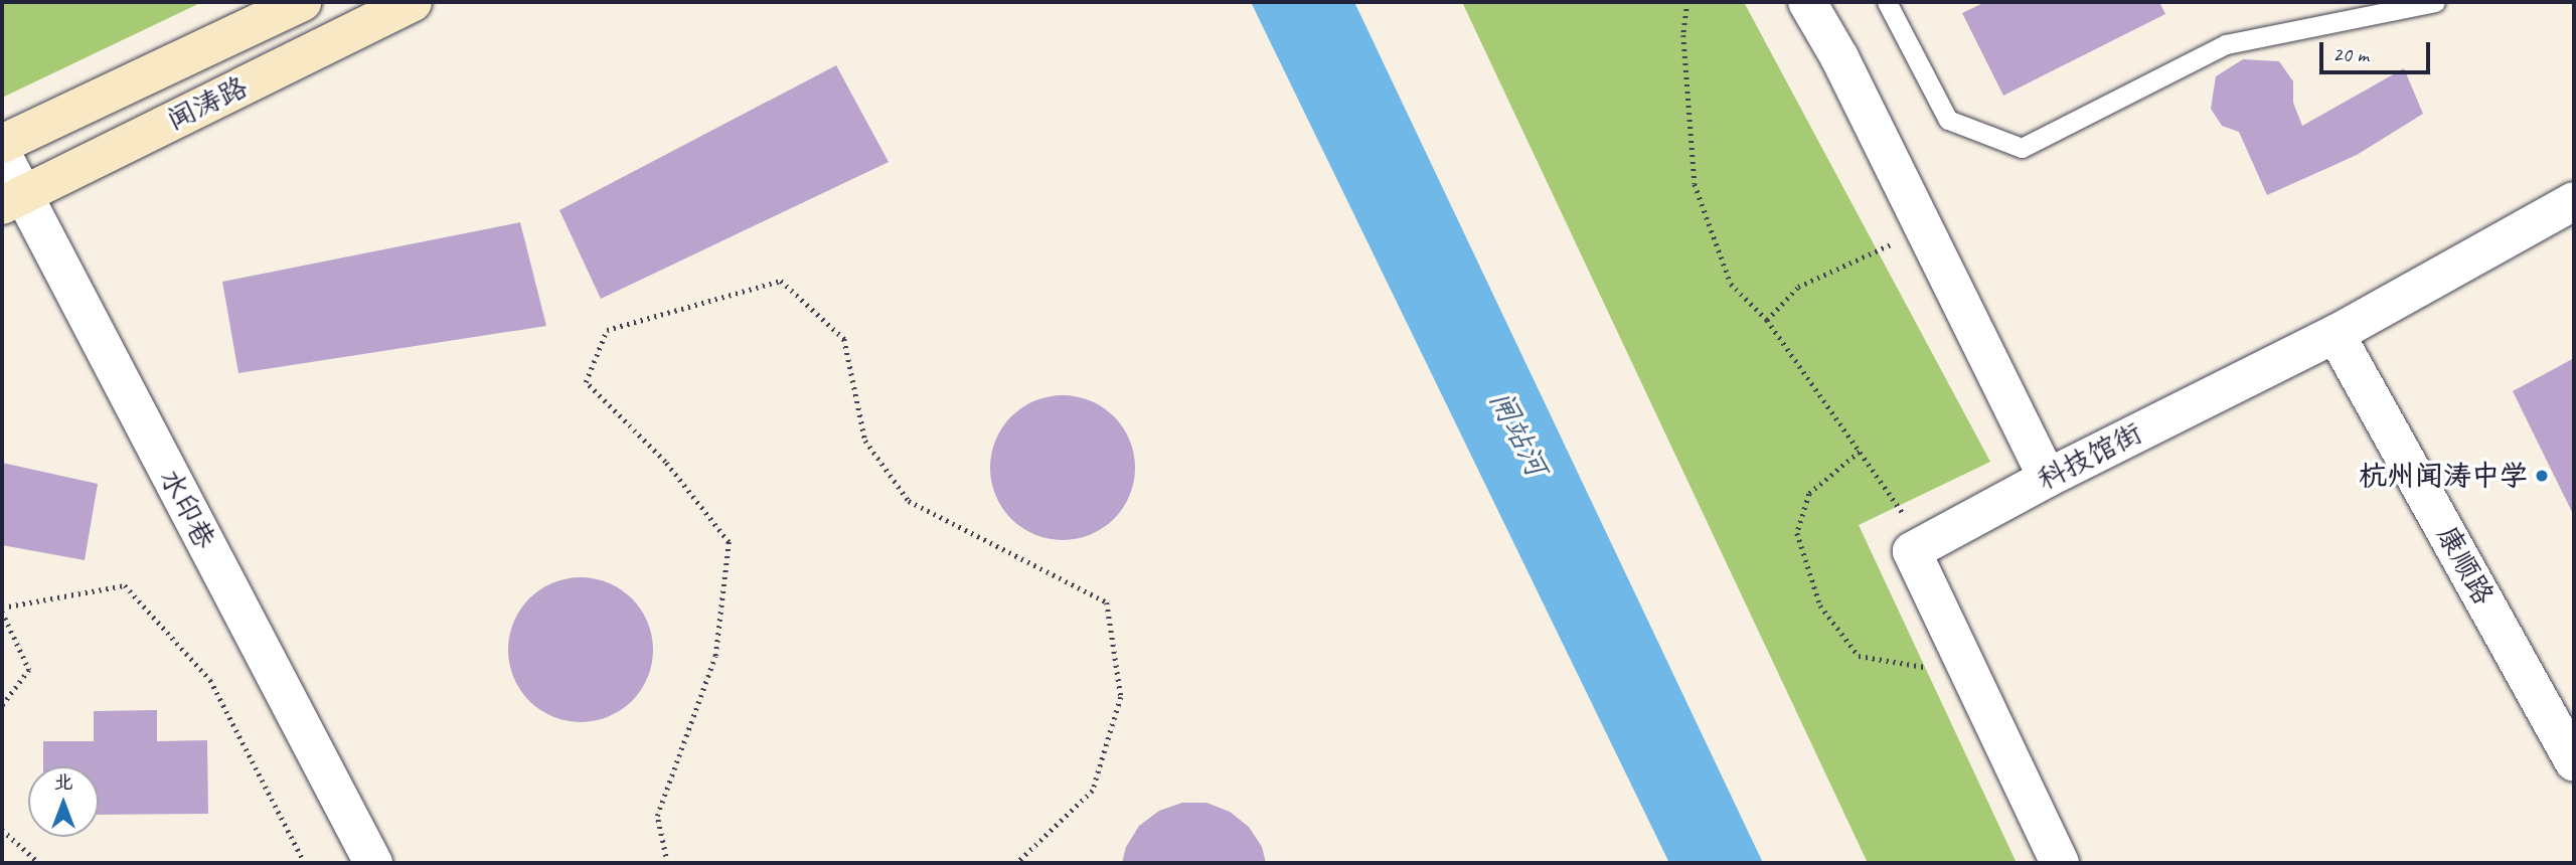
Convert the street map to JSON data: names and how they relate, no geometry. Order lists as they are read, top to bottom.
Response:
{
  "streets": {
    "main road": ["闻涛路"],
    "street": ["科技馆街", "水印巷", "康顺路"]
  },
  "crossings": [
    ["闻涛路", "水印巷"],
    ["科技馆街", "康顺路"]
  ],
  "water": ["闸站河"],
  "places": ["杭州闻涛中学"],
  "scale_bar": "20 m",
  "north": "top"
}
